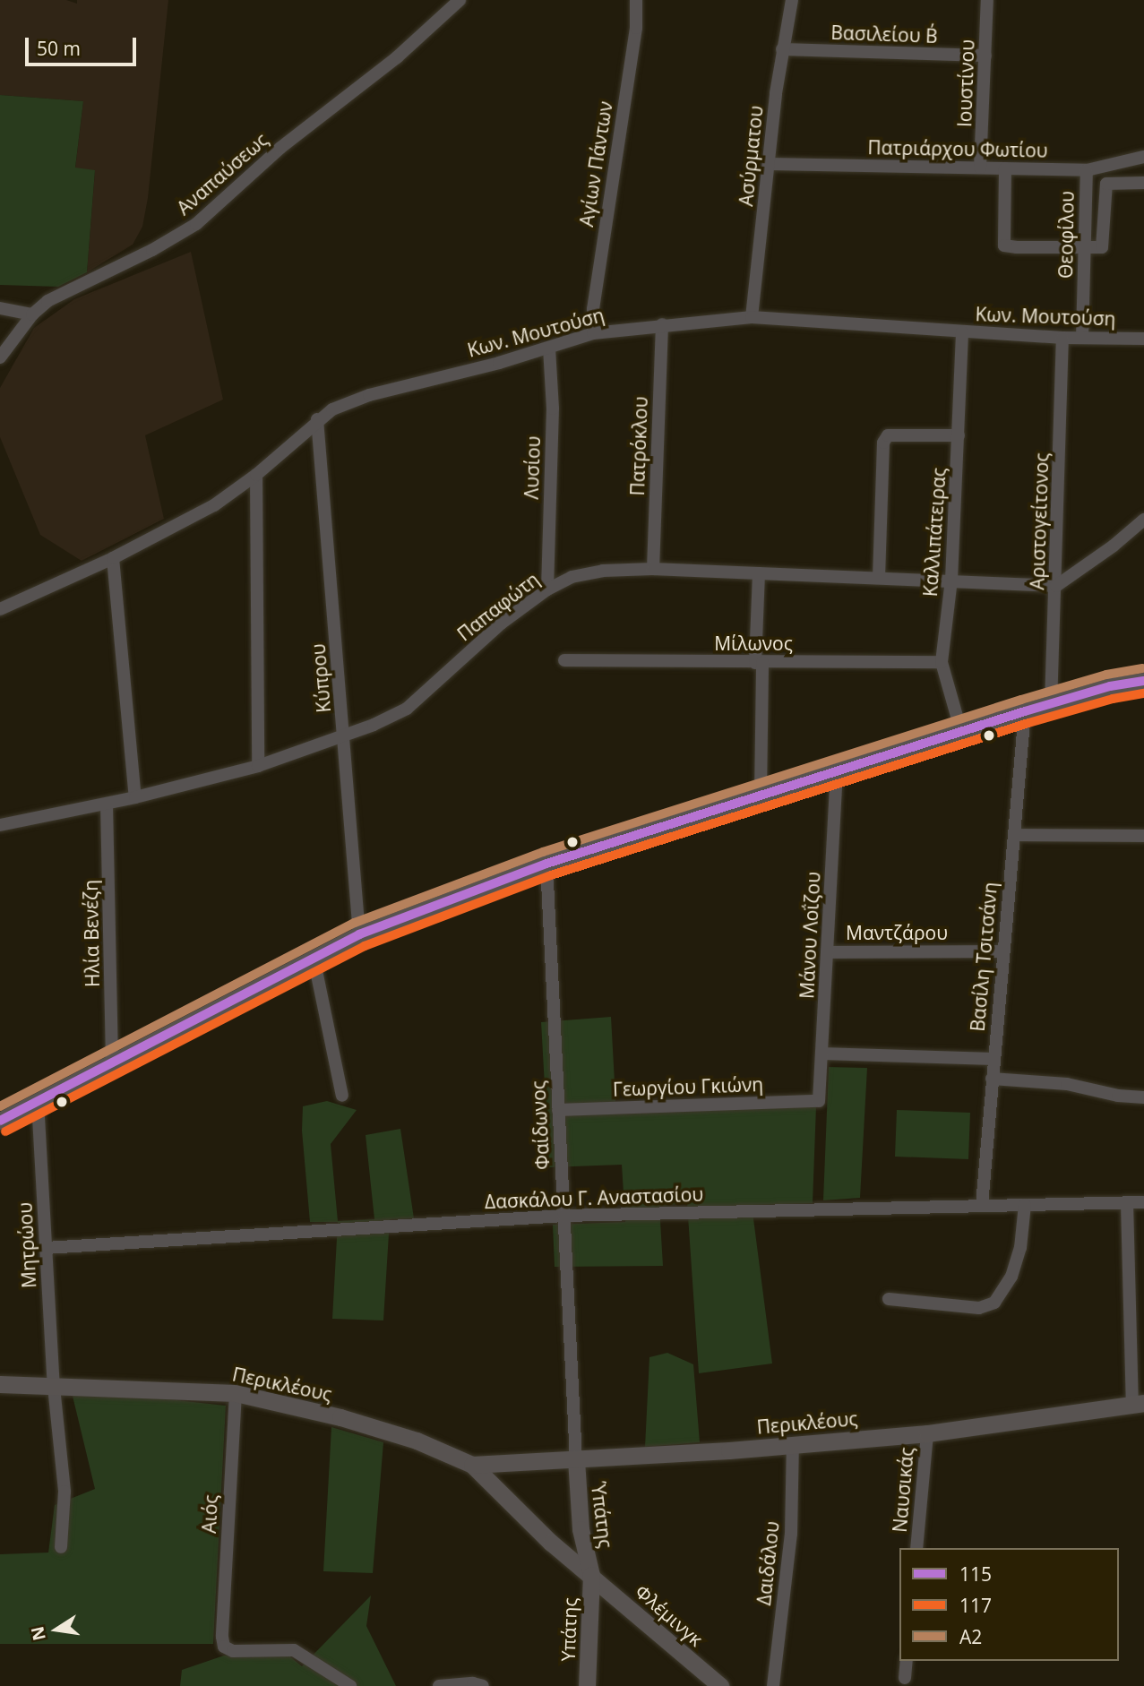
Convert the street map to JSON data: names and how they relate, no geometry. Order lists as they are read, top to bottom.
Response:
{
  "streets": {
    "street": [
      "Βασιλείου Β΄",
      "Ιουστίνου",
      "Πατριάρχου Φωτίου",
      "Ασύρματου",
      "Αγίων Πάντων",
      "Αναπαύσεως",
      "Θεοφίλου",
      "Κων. Μουτούση",
      "Πατρόκλου",
      "Λυσίου",
      "Αριστογείτονος",
      "Καλλιπάτειρας",
      "Παπαφώτη",
      "Μίλωνος",
      "Κύπρου",
      "Μαντζάρου",
      "Ηλία Βενέζη",
      "Μάνου Λοΐζου",
      "Βασίλη Τσιτσάνη",
      "Γεωργίου Γκιώνη",
      "Φαίδωνος",
      "Δασκάλου Γ. Αναστασίου",
      "Μητρώου",
      "Περικλέους",
      "Ναυσικάς",
      "Αιός",
      "Ύπάτης",
      "Δαιδάλου",
      "Φλέμινγκ",
      "Υπάτης"
    ]
  },
  "crossings": [
    ["Βασιλείου Β΄", "Ιουστίνου"],
    ["Βασιλείου Β΄", "Ασύρματου"],
    ["Ιουστίνου", "Πατριάρχου Φωτίου"],
    ["Πατριάρχου Φωτίου", "Ασύρματου"],
    ["Πατριάρχου Φωτίου", "Θεοφίλου"],
    ["Ασύρματου", "Κων. Μουτούση"],
    ["Αγίων Πάντων", "Κων. Μουτούση"],
    ["Θεοφίλου", "Κων. Μουτούση"],
    ["Κων. Μουτούση", "Πατρόκλου"],
    ["Κων. Μουτούση", "Λυσίου"],
    ["Κων. Μουτούση", "Αριστογείτονος"],
    ["Κων. Μουτούση", "Καλλιπάτειρας"],
    ["Κων. Μουτούση", "Κύπρου"],
    ["Πατρόκλου", "Παπαφώτη"],
    ["Λυσίου", "Παπαφώτη"],
    ["Αριστογείτονος", "Παπαφώτη"],
    ["Καλλιπάτειρας", "Παπαφώτη"],
    ["Καλλιπάτειρας", "Μίλωνος"],
    ["Παπαφώτη", "Κύπρου"],
    ["Παπαφώτη", "Ηλία Βενέζη"],
    ["Μαντζάρου", "Μάνου Λοΐζου"],
    ["Μαντζάρου", "Βασίλη Τσιτσάνη"],
    ["Μάνου Λοΐζου", "Γεωργίου Γκιώνη"],
    ["Βασίλη Τσιτσάνη", "Δασκάλου Γ. Αναστασίου"],
    ["Γεωργίου Γκιώνη", "Φαίδωνος"],
    ["Φαίδωνος", "Δασκάλου Γ. Αναστασίου"],
    ["Φαίδωνος", "Περικλέους"],
    ["Φαίδωνος", "Ύπάτης"],
    ["Δασκάλου Γ. Αναστασίου", "Μητρώου"],
    ["Μητρώου", "Περικλέους"],
    ["Περικλέους", "Ναυσικάς"],
    ["Περικλέους", "Αιός"],
    ["Περικλέους", "Ύπάτης"],
    ["Περικλέους", "Δαιδάλου"],
    ["Περικλέους", "Φλέμινγκ"],
    ["Περικλέους", "Υπάτης"],
    ["Ύπάτης", "Φλέμινγκ"],
    ["Ύπάτης", "Υπάτης"],
    ["Φλέμινγκ", "Υπάτης"]
  ],
  "lines": ["transit line Α2", "transit line 115", "transit line 117"],
  "legend": ["115", "117", "Α2"],
  "scale_bar": "50 m",
  "north": "left"
}
